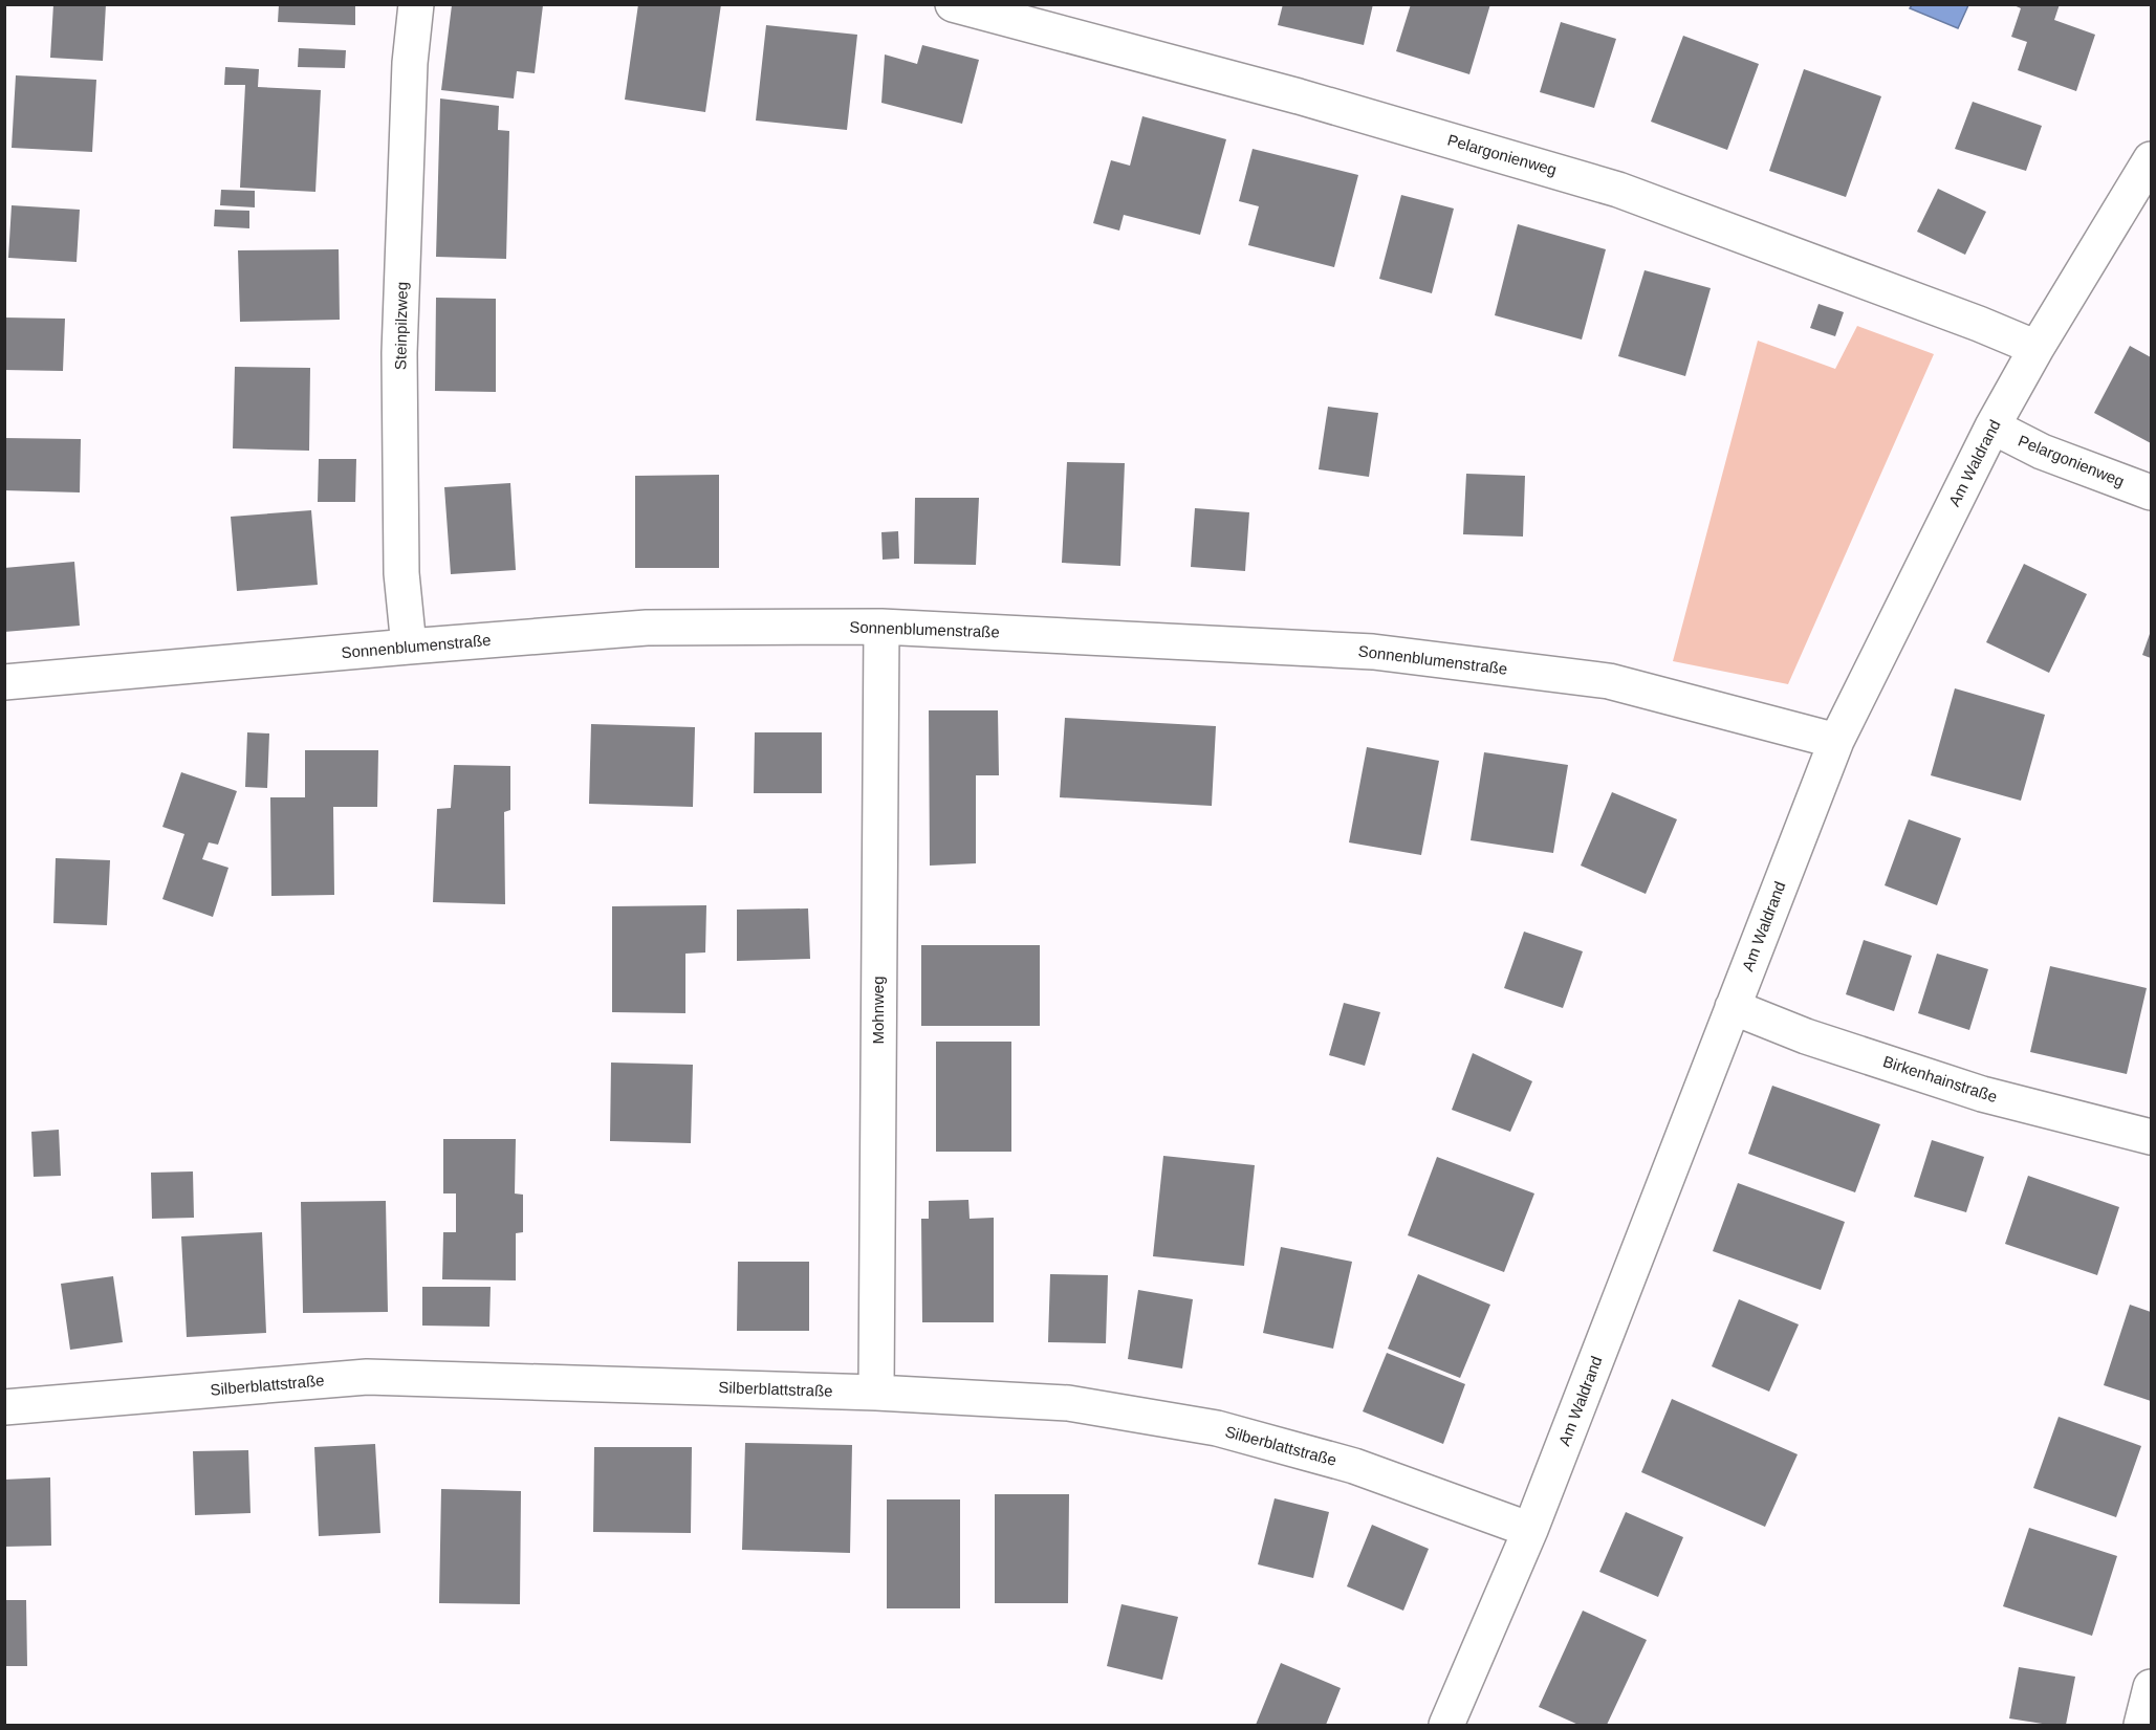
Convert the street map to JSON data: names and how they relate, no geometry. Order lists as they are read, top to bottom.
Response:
{
  "streets": {
    "street": [
      "Pelargonienweg",
      "Steinpilzweg",
      "Am Waldrand",
      "Sonnenblumenstraße",
      "Mohnweg",
      "Birkenhainstraße",
      "Silberblattstraße"
    ]
  },
  "crossings": [
    ["Pelargonienweg", "Am Waldrand"],
    ["Steinpilzweg", "Sonnenblumenstraße"],
    ["Am Waldrand", "Sonnenblumenstraße"],
    ["Am Waldrand", "Birkenhainstraße"],
    ["Am Waldrand", "Silberblattstraße"],
    ["Sonnenblumenstraße", "Mohnweg"],
    ["Mohnweg", "Silberblattstraße"]
  ]
}
